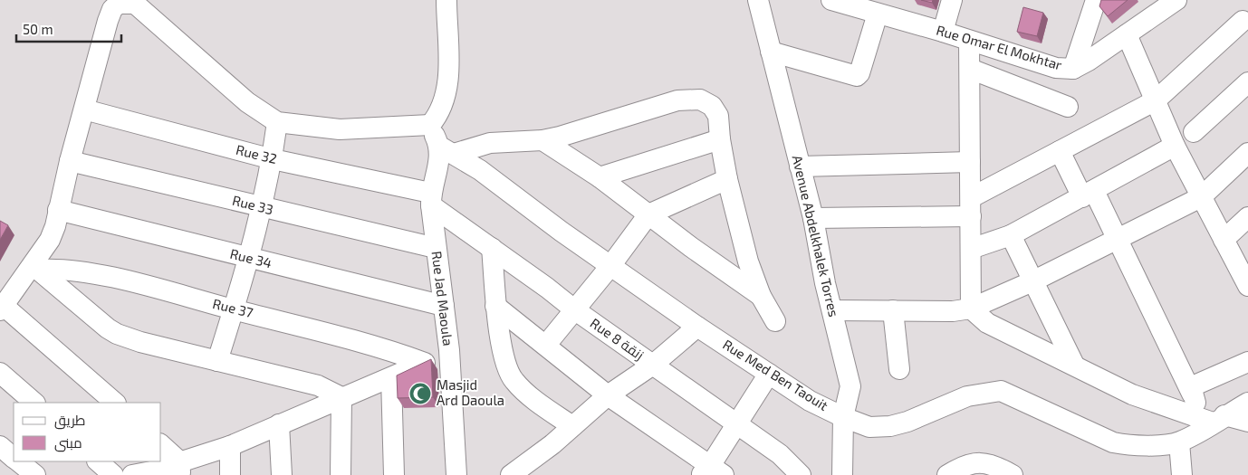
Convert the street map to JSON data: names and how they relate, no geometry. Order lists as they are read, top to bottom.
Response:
{
  "streets": {
    "street": [
      "Rue Omar El Mokhtar",
      "Rue 32",
      "Rue 33",
      "Avenue Abdelkhalek Torres",
      "Rue 34",
      "Rue Jad Maoula",
      "Rue 37",
      "Rue 8 زنقة",
      "Rue Med Ben Taouit"
    ]
  },
  "crossings": [
    ["Rue 32", "Rue Jad Maoula"],
    ["Rue 32", "Rue 8 زنقة"],
    ["Rue 33", "Rue Jad Maoula"],
    ["Avenue Abdelkhalek Torres", "Rue Med Ben Taouit"],
    ["Rue 34", "Rue Jad Maoula"],
    ["Rue Jad Maoula", "Rue 8 زنقة"],
    ["Rue Jad Maoula", "Rue Med Ben Taouit"]
  ],
  "places": {
    "mosque": ["Masjid Ard Daoula"]
  },
  "legend": ["طريق", "مبنى"],
  "scale_bar": "50 m"
}
